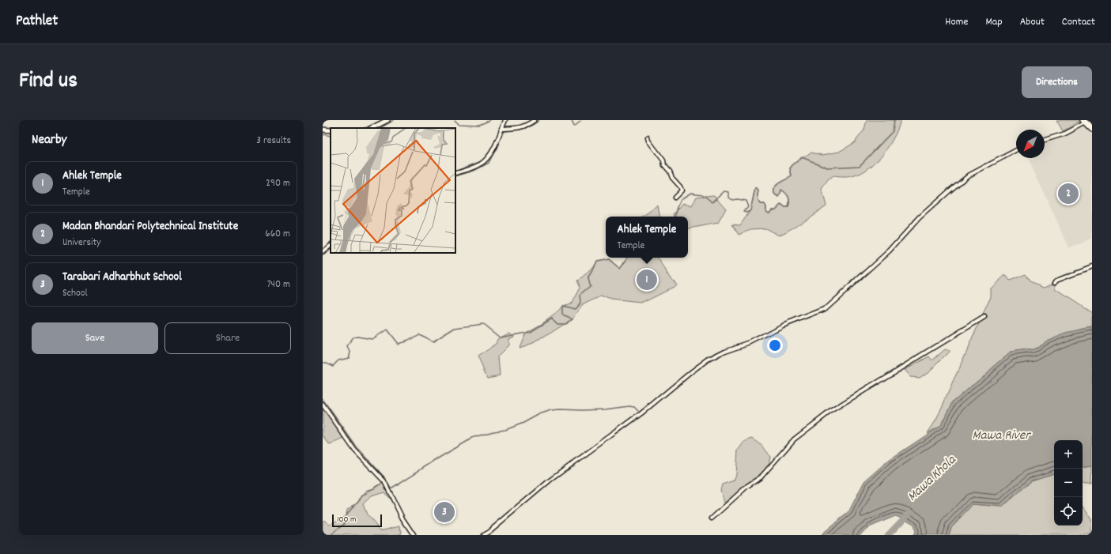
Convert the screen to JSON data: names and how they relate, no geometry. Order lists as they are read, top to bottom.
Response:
{
  "water": ["Mawa River", "Mawa Khola"],
  "scale_bar": "100 m",
  "north": "bottom left",
  "page": {
    "header": "Pathlet",
    "nav": [
      "Home",
      "Map",
      "About",
      "Contact"
    ],
    "title": "Find us",
    "buttons": [
      "Directions",
      ["Save", "Share"]
    ],
    "heading": ["Nearby", "3 results"],
    "list": [
      {
        "mark": "1",
        "name": "Ahlek Temple",
        "note": "Temple",
        "value": "290 m"
      },
      {
        "mark": "2",
        "name": "Madan Bhandari Polytechnical Institute",
        "note": "University",
        "value": "660 m"
      },
      {
        "mark": "3",
        "name": "Tarabari Adharbhut School",
        "note": "School",
        "value": "740 m"
      }
    ],
    "pins": ["2", "1", "3"],
    "popup": ["Ahlek Temple", "Temple"],
    "map_buttons": ["+", "−"],
    "scale": "100 m"
  }
}
